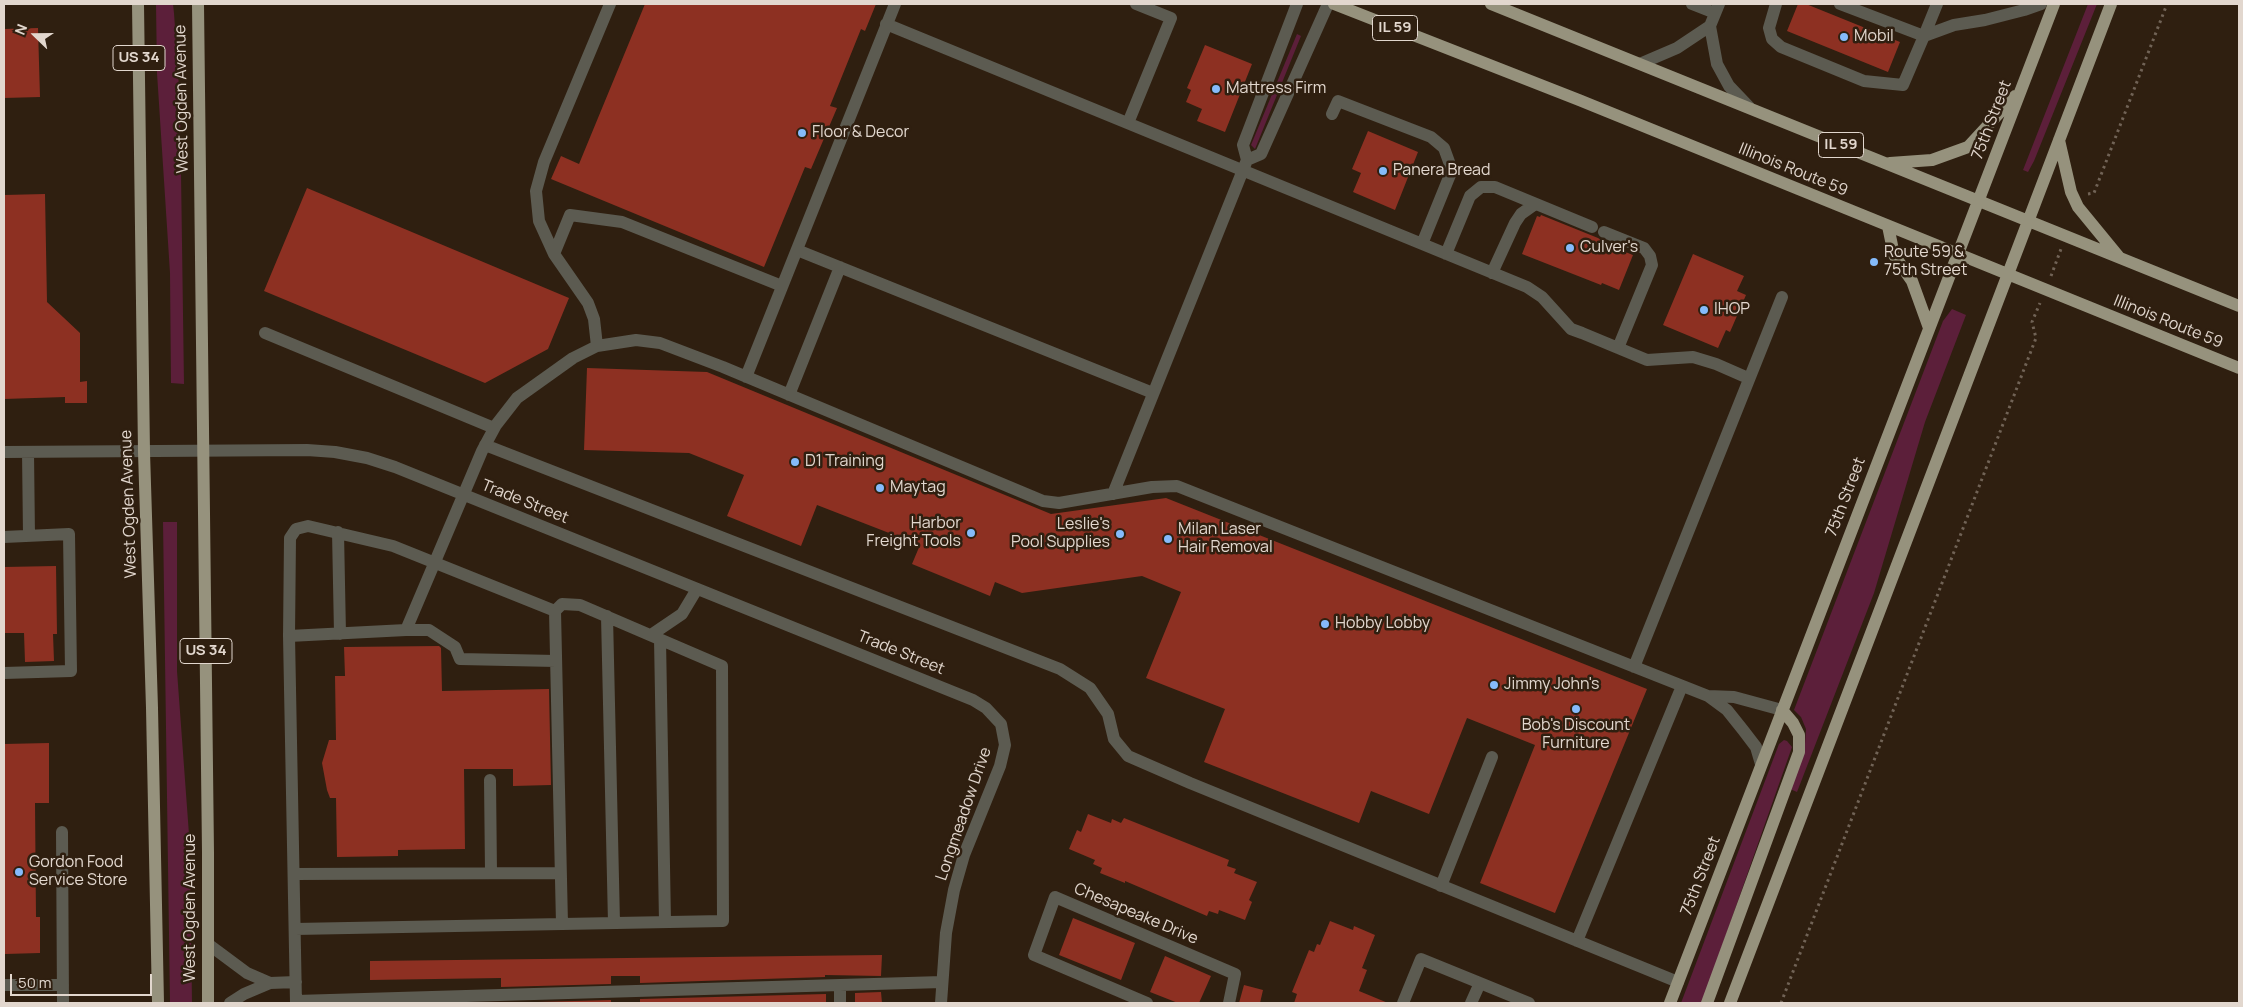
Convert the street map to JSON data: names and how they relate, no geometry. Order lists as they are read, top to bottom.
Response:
{
  "streets": {
    "main road": [
      "IL 59",
      "US 34",
      "West Ogden Avenue",
      "75th Street",
      "Illinois Route 59"
    ],
    "street": ["Trade Street", "Longmeadow Drive", "Chesapeake Drive"]
  },
  "crossings": [
    ["IL 59", "75th Street"],
    ["West Ogden Avenue", "Trade Street"],
    ["75th Street", "Illinois Route 59"],
    ["Trade Street", "Longmeadow Drive"]
  ],
  "places": [
    "Mobil",
    "Mattress Firm",
    "Floor & Decor",
    "Panera Bread",
    "Culver's",
    "Route 59 & 75th Street",
    "IHOP",
    "D1 Training",
    "Maytag",
    "Harbor Freight Tools",
    "Leslie's Pool Supplies",
    "Milan Laser Hair Removal",
    "Hobby Lobby",
    "Jimmy John's",
    "Bob's Discount Furniture",
    "Gordon Food Service Store"
  ],
  "scale_bar": "50 m",
  "north": "left"
}
